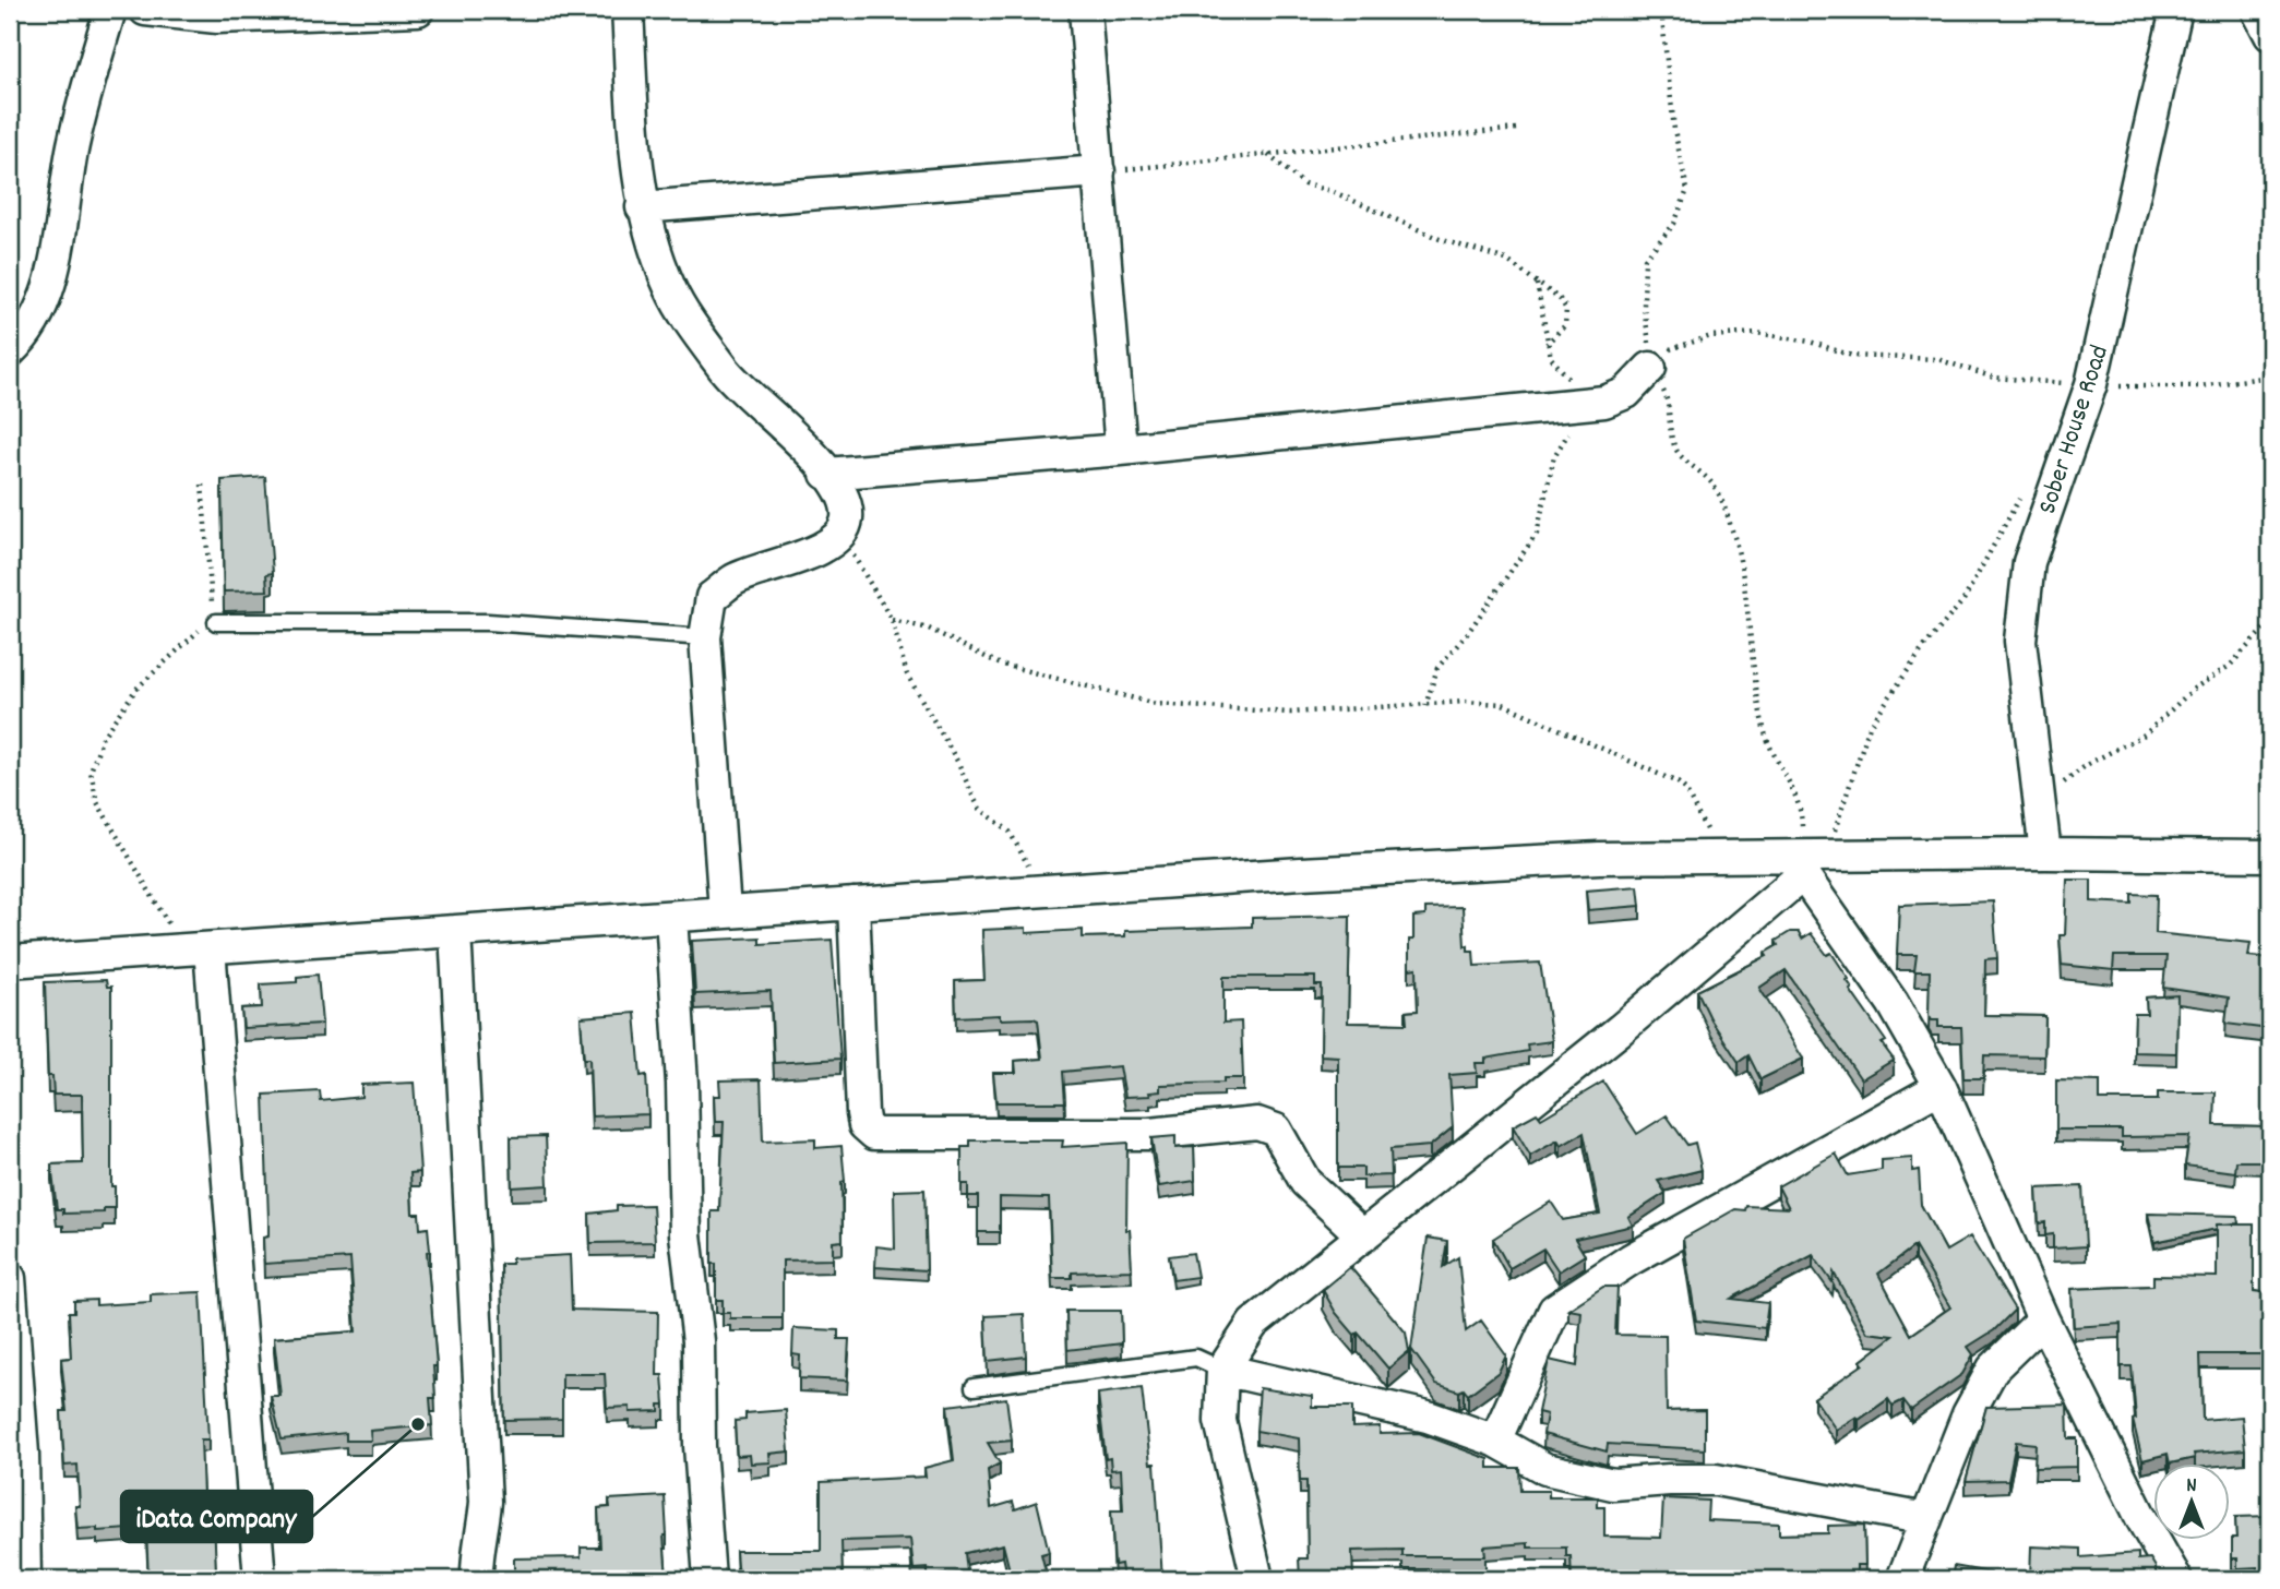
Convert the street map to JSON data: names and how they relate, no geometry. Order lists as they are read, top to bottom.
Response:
{
  "streets": {
    "street": ["Sober House Road"]
  },
  "places": ["iData Company"],
  "north": "top"
}
